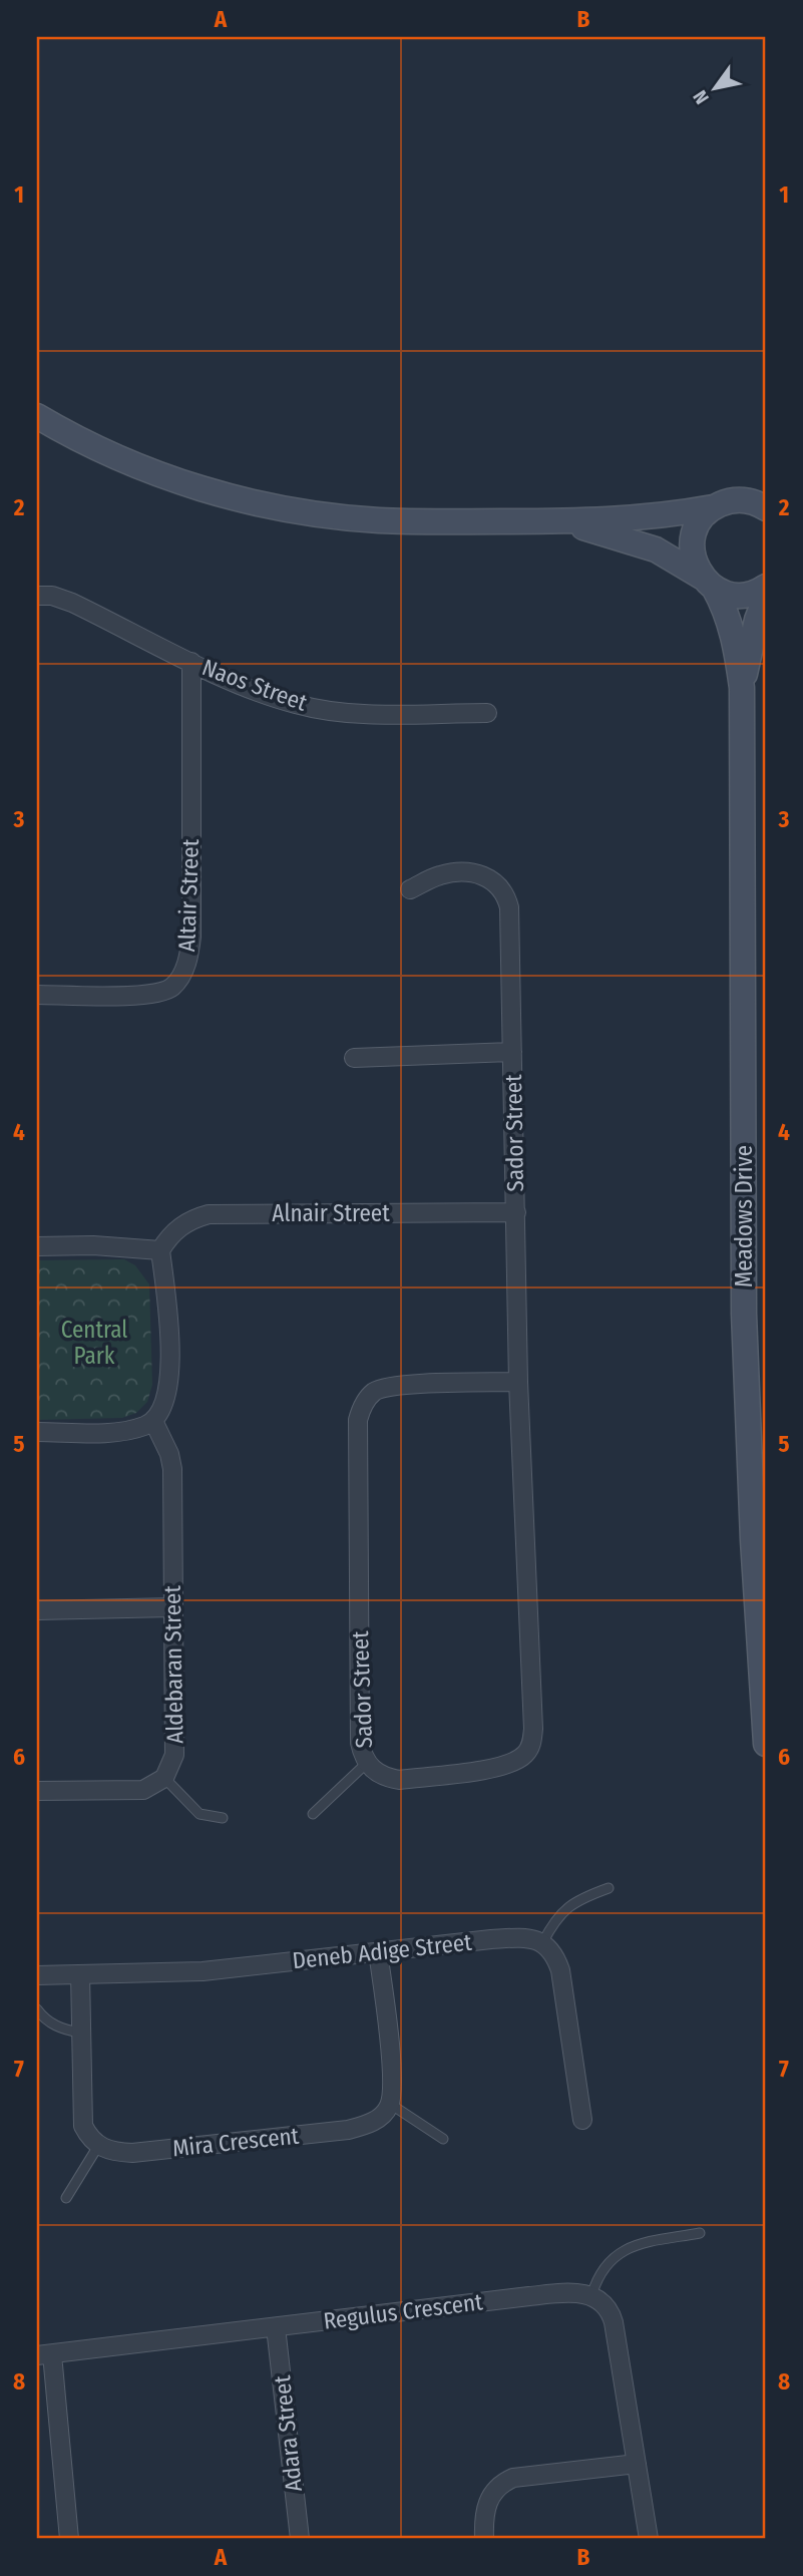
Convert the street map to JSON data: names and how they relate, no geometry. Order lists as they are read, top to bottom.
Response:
{
  "streets": {
    "street": [
      "Naos Street",
      "Altair Street",
      "Sador Street",
      "Alnair Street",
      "Meadows Drive",
      "Aldebaran Street",
      "Deneb Adige Street",
      "Mira Crescent",
      "Regulus Crescent",
      "Adara Street"
    ]
  },
  "crossings": [
    ["Naos Street", "Altair Street"],
    ["Sador Street", "Alnair Street"],
    ["Regulus Crescent", "Adara Street"]
  ],
  "parks": ["Central Park"],
  "north": "bottom left",
  "grid": {
    "columns": ["A", "B"],
    "rows": [
      "1",
      "2",
      "3",
      "4",
      "5",
      "6",
      "7",
      "8"
    ]
  }
}
